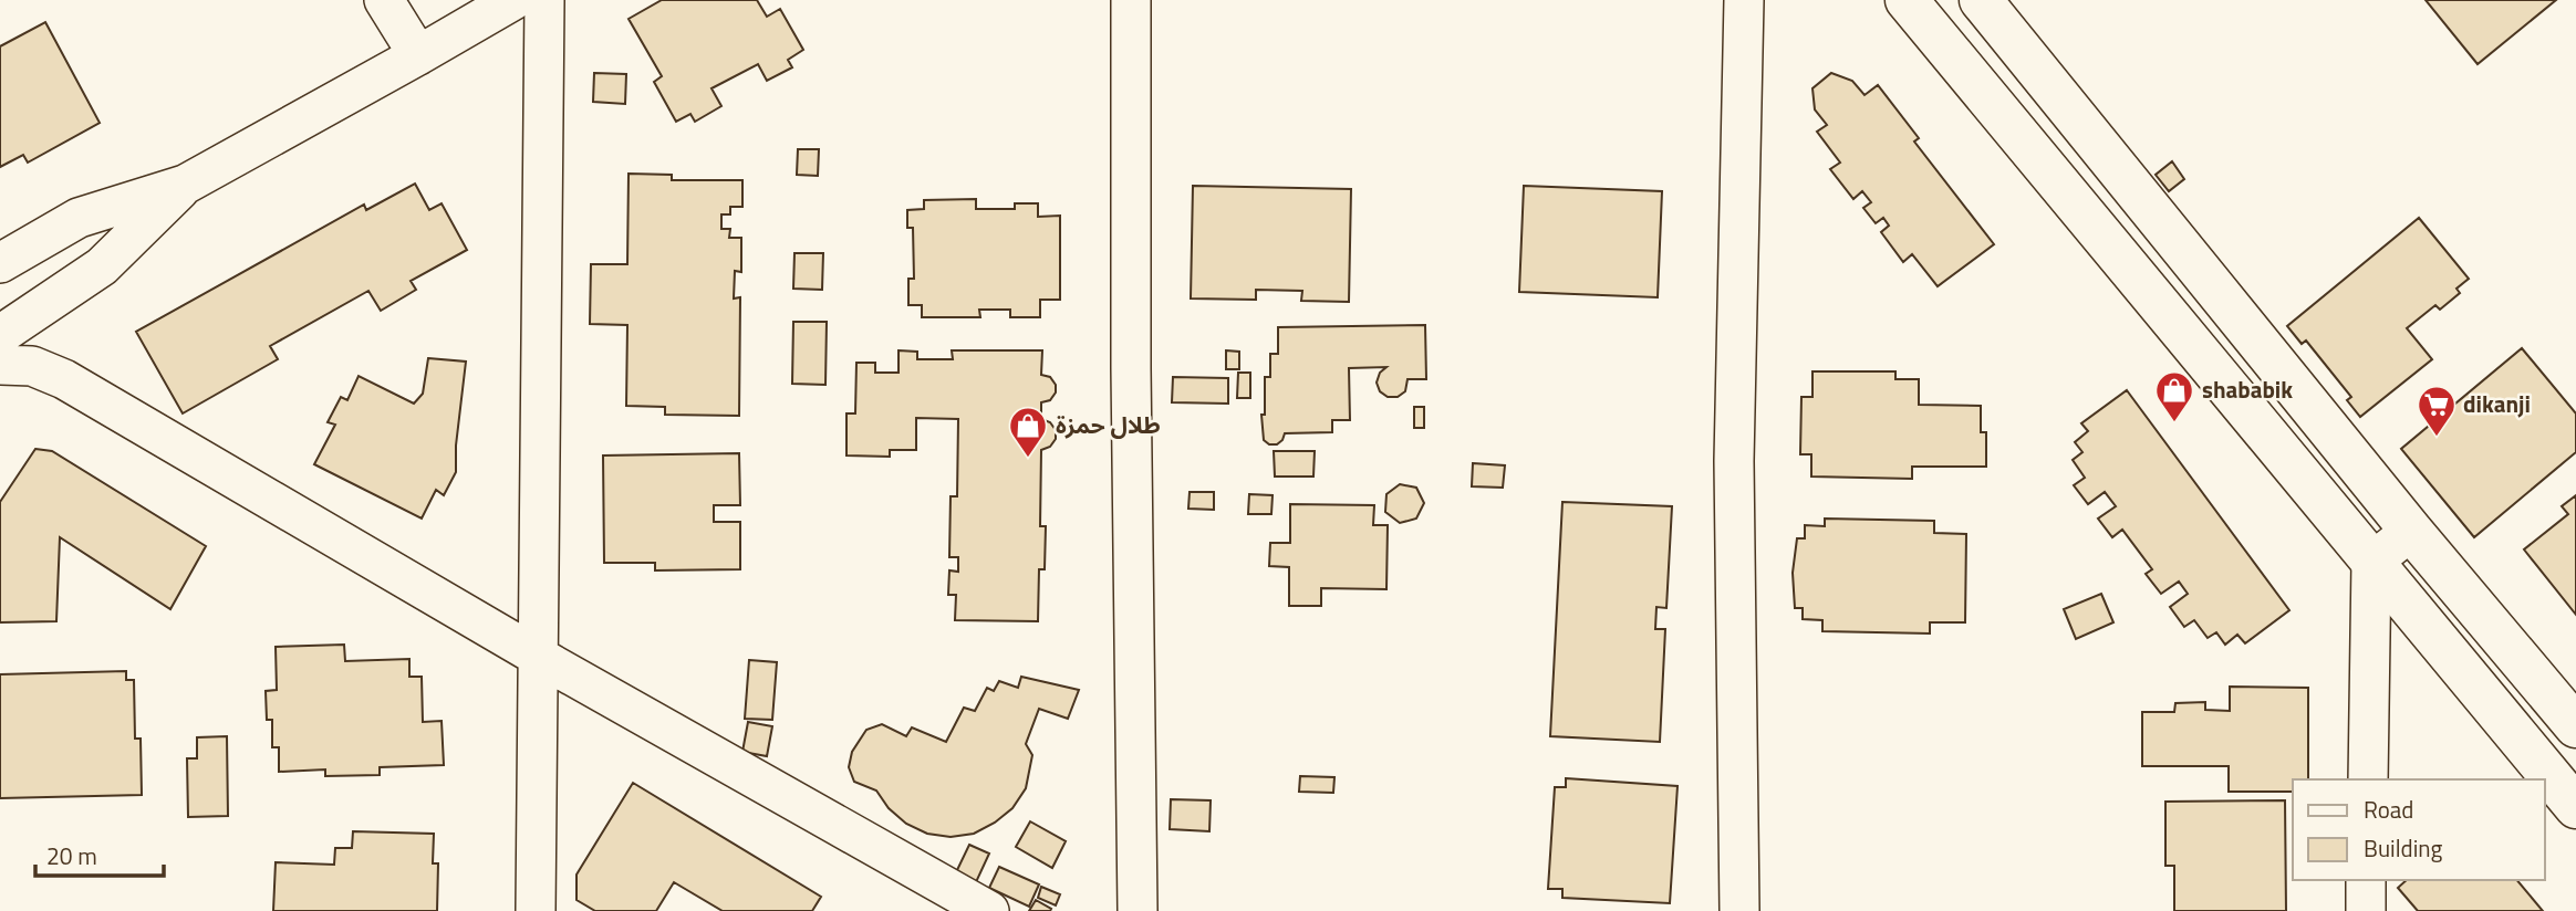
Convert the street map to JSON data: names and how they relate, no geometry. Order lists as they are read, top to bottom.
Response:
{
  "places": {
    "shop": ["shababik", "طلال حمزة"],
    "supermarket": ["dikanji"]
  },
  "legend": ["Road", "Building"],
  "scale_bar": "20 m"
}
